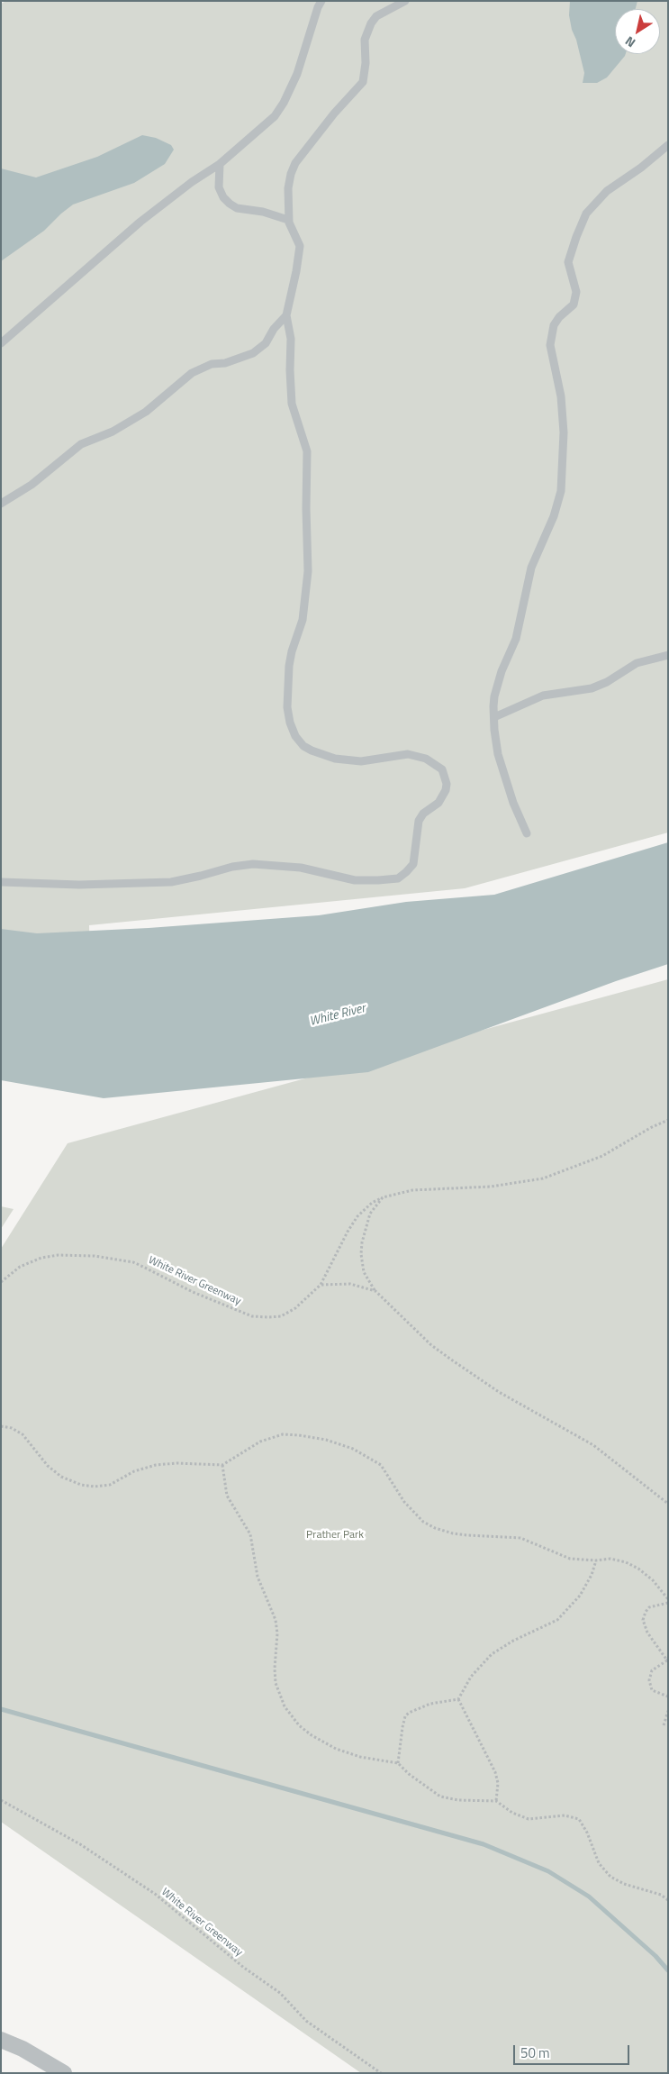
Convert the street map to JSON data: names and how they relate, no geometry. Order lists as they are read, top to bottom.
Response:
{
  "streets": {
    "path": ["White River Greenway"]
  },
  "water": ["White River"],
  "parks": ["Prather Park"],
  "scale_bar": "50 m",
  "north": "bottom left"
}
